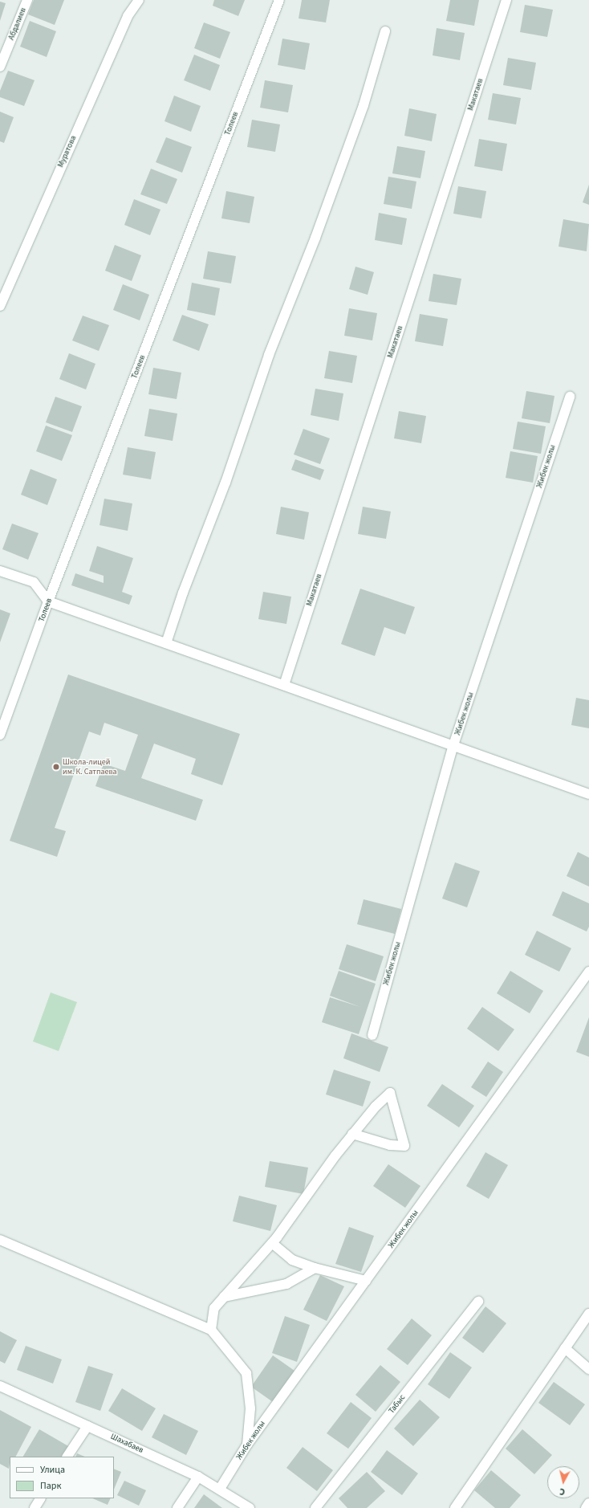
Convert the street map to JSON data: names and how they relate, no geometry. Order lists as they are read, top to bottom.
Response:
{
  "streets": {
    "street": [
      "Абдалиев",
      "Макатаев",
      "Толеев",
      "Муратова",
      "Жибек жолы",
      "Табыс",
      "Шахабаев"
    ]
  },
  "crossings": [
    ["Жибек жолы", "Шахабаев"]
  ],
  "places": ["Школа-лицей им. К. Сатпаева"],
  "legend": ["Улица", "Парк"],
  "north": "bottom"
}
